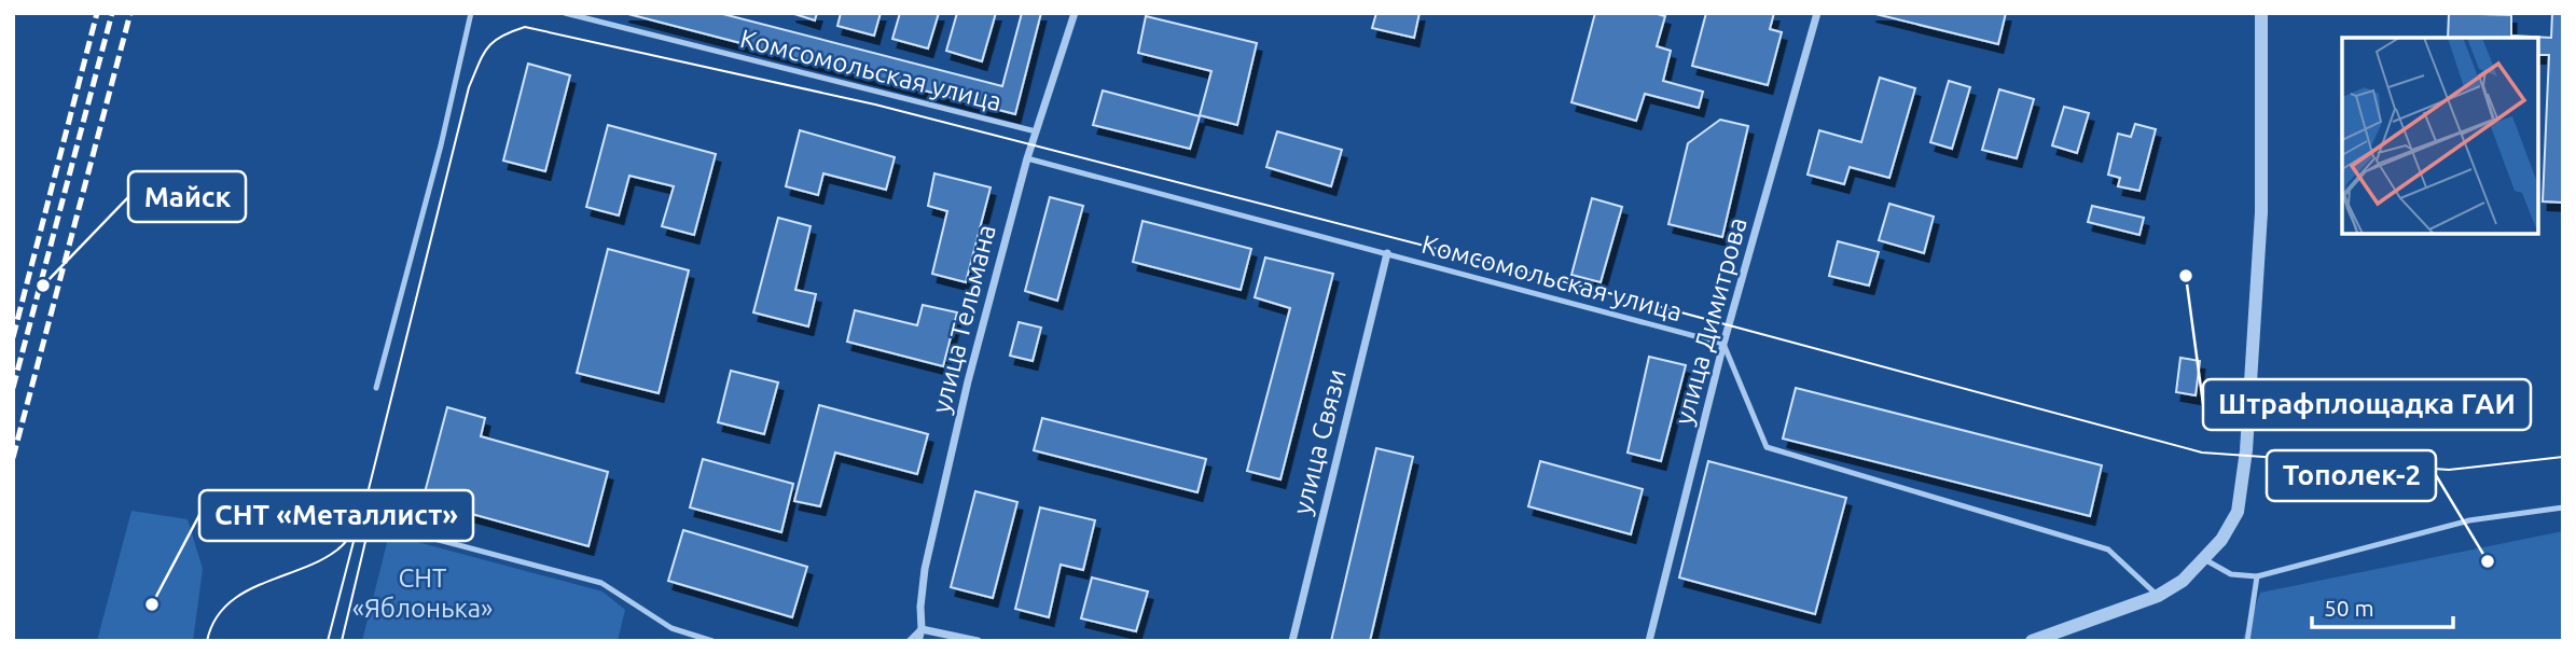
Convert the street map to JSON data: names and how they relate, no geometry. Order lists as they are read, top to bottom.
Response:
{
  "streets": {
    "street": ["улица Тельмана", "улица Димитрова", "улица Связи"],
    "lane": ["Комсомольская улица"]
  },
  "crossings": [
    ["Комсомольская улица", "улица Тельмана"],
    ["Комсомольская улица", "улица Димитрова"],
    ["Комсомольская улица", "улица Связи"]
  ],
  "parks": ["СНТ «Яблонька»"],
  "places": [
    "Штрафплощадка ГАИ",
    "Майск",
    "Тополек-2",
    "СНТ «Металлист»"
  ],
  "scale_bar": "50 m"
}
